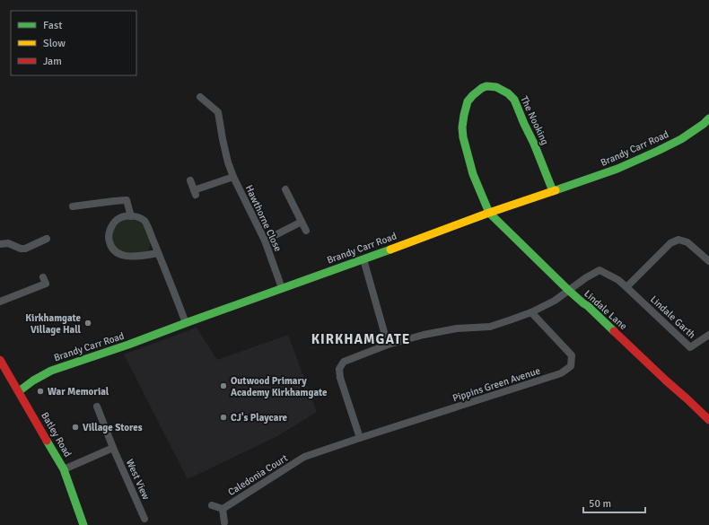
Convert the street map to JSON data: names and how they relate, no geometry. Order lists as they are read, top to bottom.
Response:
{
  "streets": {
    "street": [
      "The Nooking",
      "Brandy Carr Road",
      "Hawthorne Close",
      "Lindale Lane",
      "Lindale Garth",
      "Pippins Green Avenue",
      "Batley Road",
      "Caledonia Court",
      "West View"
    ]
  },
  "crossings": [
    ["The Nooking", "Brandy Carr Road"],
    ["The Nooking", "Lindale Lane"],
    ["Brandy Carr Road", "Hawthorne Close"],
    ["Brandy Carr Road", "Lindale Lane"],
    ["Brandy Carr Road", "Batley Road"],
    ["Lindale Lane", "Lindale Garth"],
    ["Pippins Green Avenue", "Caledonia Court"]
  ],
  "districts": ["KIRKHAMGATE"],
  "places": [
    "Kirkhamgate Village Hall",
    "Outwood Primary Academy Kirkhamgate",
    "War Memorial",
    "CJ's Playcare",
    "Village Stores"
  ],
  "legend": ["Fast", "Slow", "Jam"],
  "scale_bar": "50 m"
}
